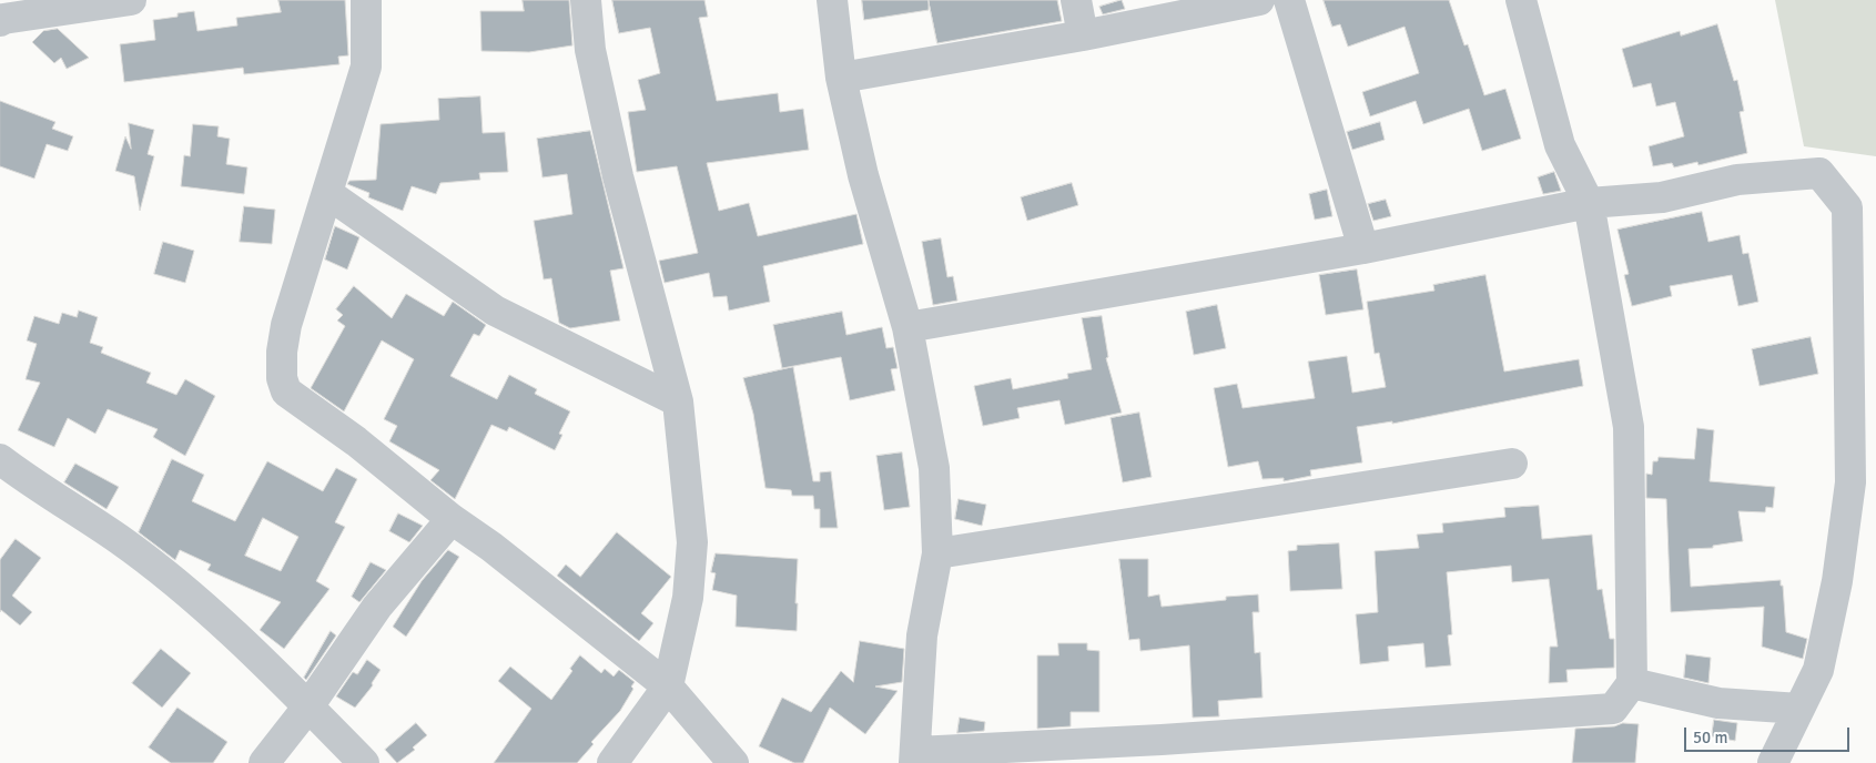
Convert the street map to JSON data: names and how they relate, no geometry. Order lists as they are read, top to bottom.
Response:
{
  "scale_bar": "50 m"
}
